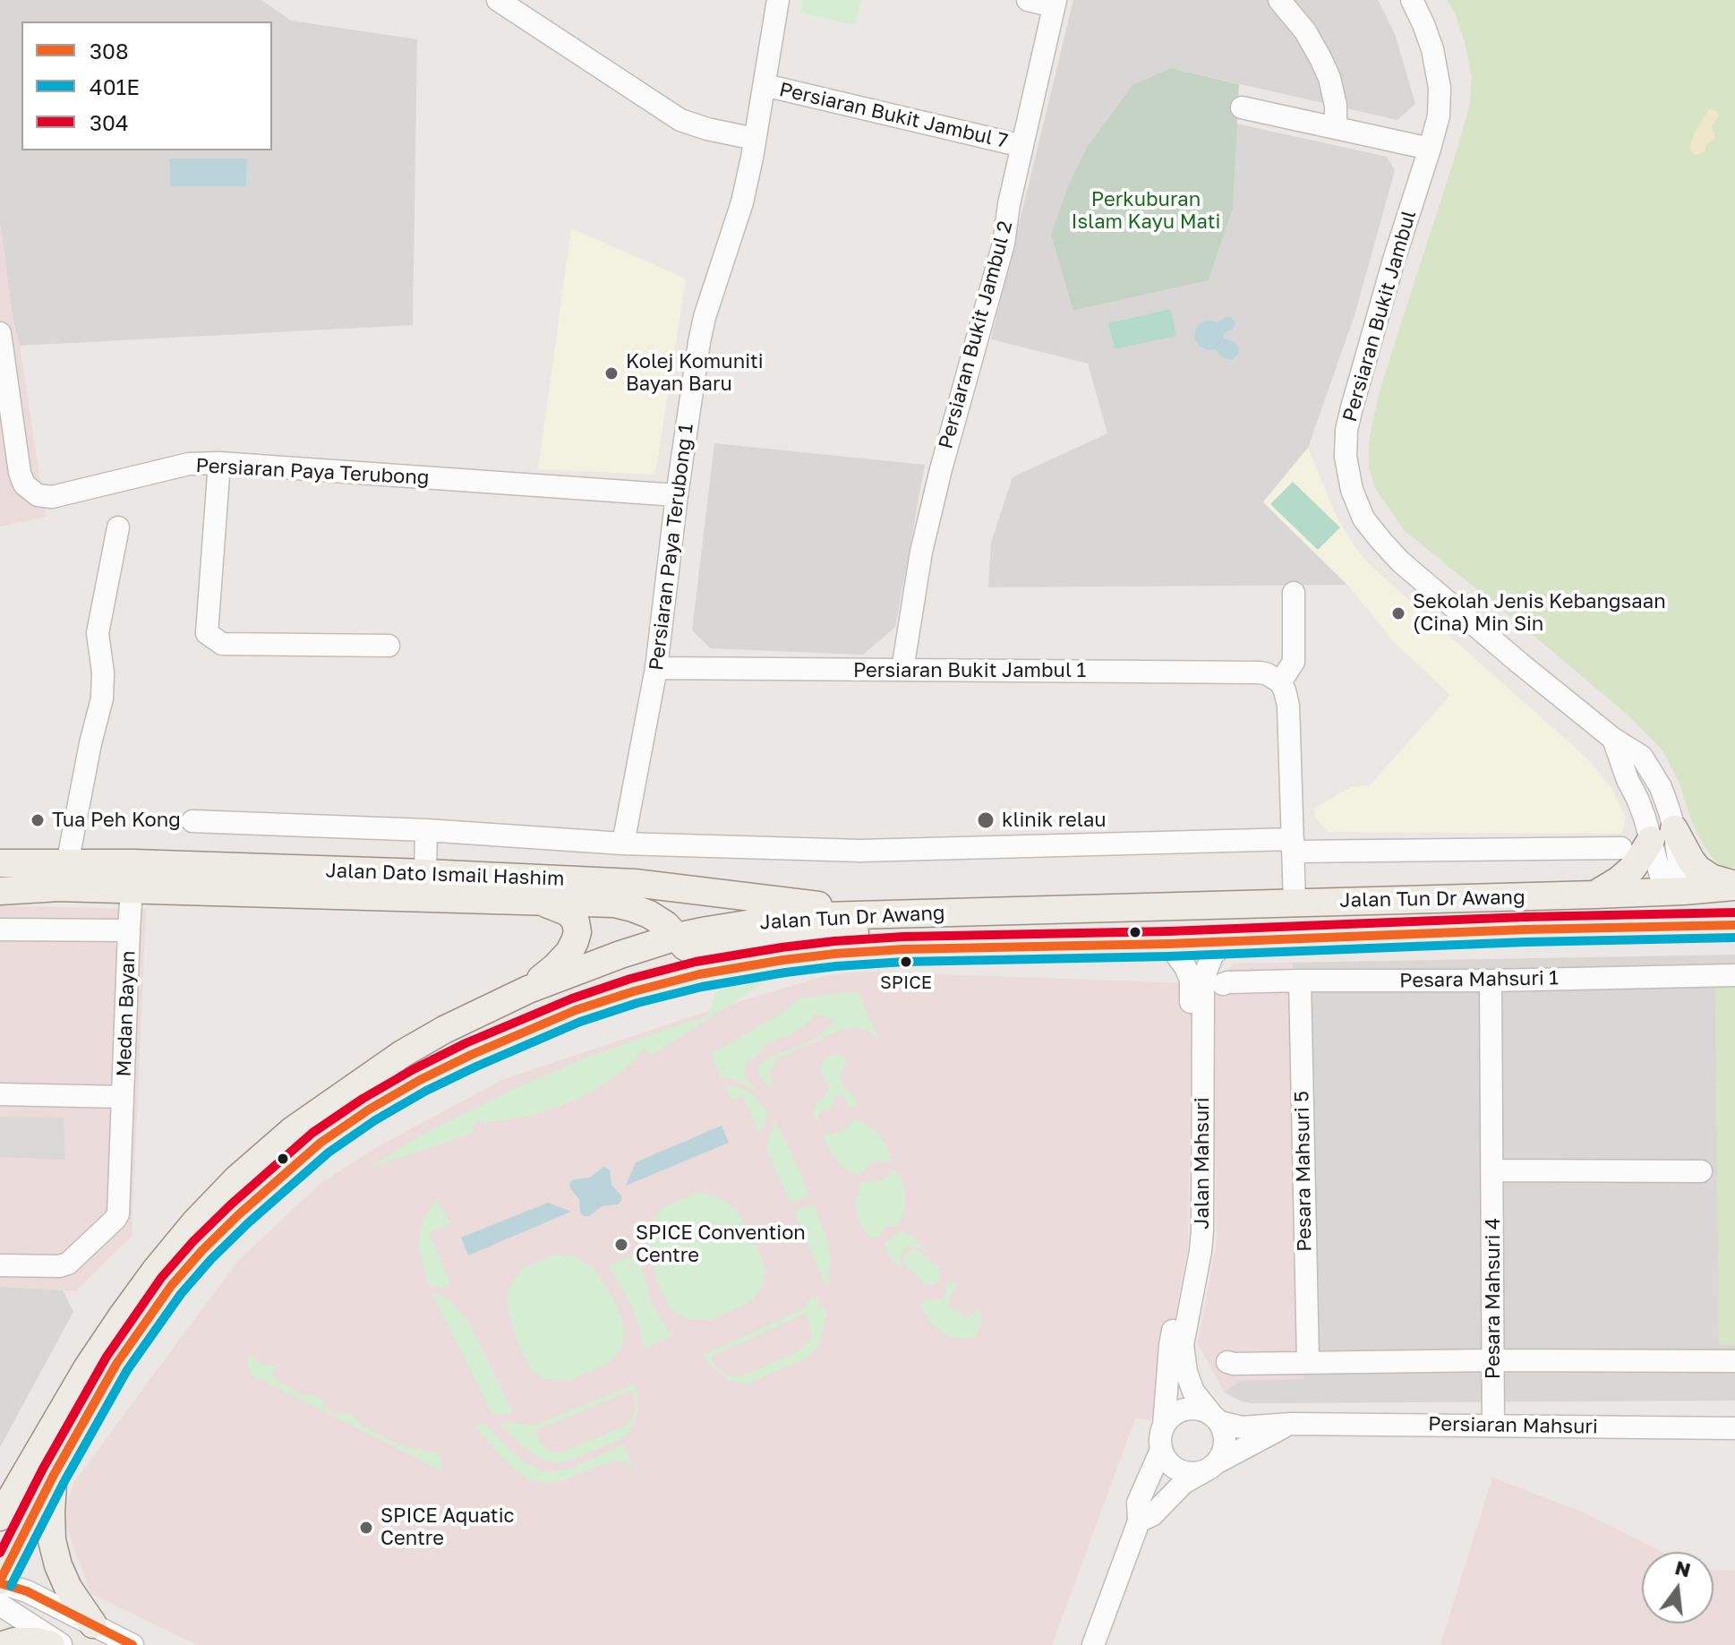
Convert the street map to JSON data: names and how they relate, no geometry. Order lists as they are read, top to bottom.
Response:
{
  "streets": {
    "main road": ["Jalan Dato Ismail Hashim", "Jalan Tun Dr Awang"],
    "street": [
      "Persiaran Bukit Jambul 7",
      "Persiaran Bukit Jambul",
      "Persiaran Bukit Jambul 2",
      "Persiaran Paya Terubong",
      "Persiaran Paya Terubong 1",
      "Persiaran Bukit Jambul 1",
      "Pesara Mahsuri 1",
      "Medan Bayan",
      "Jalan Mahsuri",
      "Pesara Mahsuri 5",
      "Pesara Mahsuri 4",
      "Persiaran Mahsuri"
    ]
  },
  "crossings": [
    ["Persiaran Bukit Jambul 7", "Persiaran Bukit Jambul 2"],
    ["Persiaran Bukit Jambul 7", "Persiaran Paya Terubong 1"],
    ["Persiaran Bukit Jambul", "Jalan Tun Dr Awang"],
    ["Persiaran Bukit Jambul 2", "Persiaran Bukit Jambul 1"],
    ["Persiaran Paya Terubong", "Persiaran Paya Terubong 1"],
    ["Persiaran Paya Terubong 1", "Persiaran Bukit Jambul 1"],
    ["Jalan Dato Ismail Hashim", "Jalan Tun Dr Awang"],
    ["Jalan Dato Ismail Hashim", "Medan Bayan"],
    ["Pesara Mahsuri 1", "Jalan Mahsuri"],
    ["Pesara Mahsuri 1", "Pesara Mahsuri 5"],
    ["Pesara Mahsuri 1", "Pesara Mahsuri 4"],
    ["Jalan Mahsuri", "Persiaran Mahsuri"],
    ["Pesara Mahsuri 4", "Persiaran Mahsuri"]
  ],
  "parks": ["Perkuburan Islam Kayu Mati"],
  "places": [
    "Kolej Komuniti Bayan Baru",
    "Sekolah Jenis Kebangsaan (Cina) Min Sin",
    "Tua Peh Kong",
    "klinik relau",
    "SPICE",
    "SPICE Convention Centre",
    "SPICE Aquatic Centre"
  ],
  "lines": ["transit line 304", "transit line 308", "transit line 401E"],
  "legend": ["308", "401E", "304"],
  "north": "top"
}
